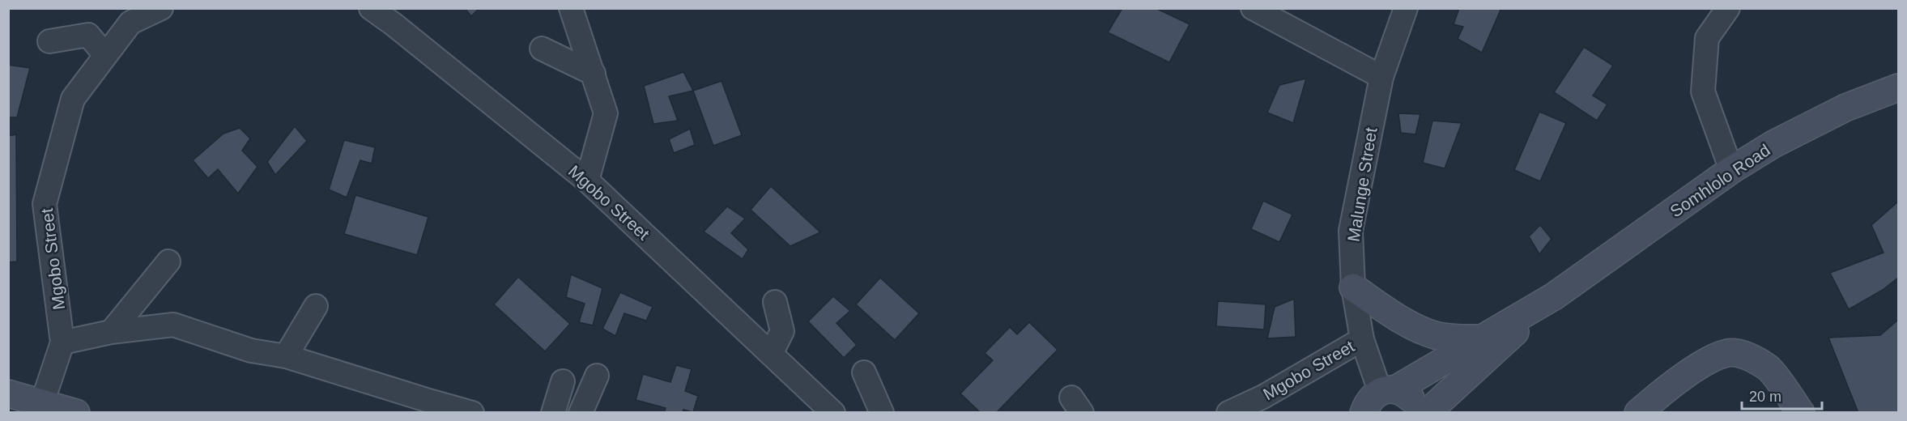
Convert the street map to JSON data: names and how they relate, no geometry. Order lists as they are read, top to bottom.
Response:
{
  "streets": {
    "main road": ["Somhlolo Road"],
    "street": ["Malunge Street", "Mgobo Street"]
  },
  "crossings": [
    ["Somhlolo Road", "Malunge Street"],
    ["Malunge Street", "Mgobo Street"]
  ],
  "scale_bar": "20 m"
}
